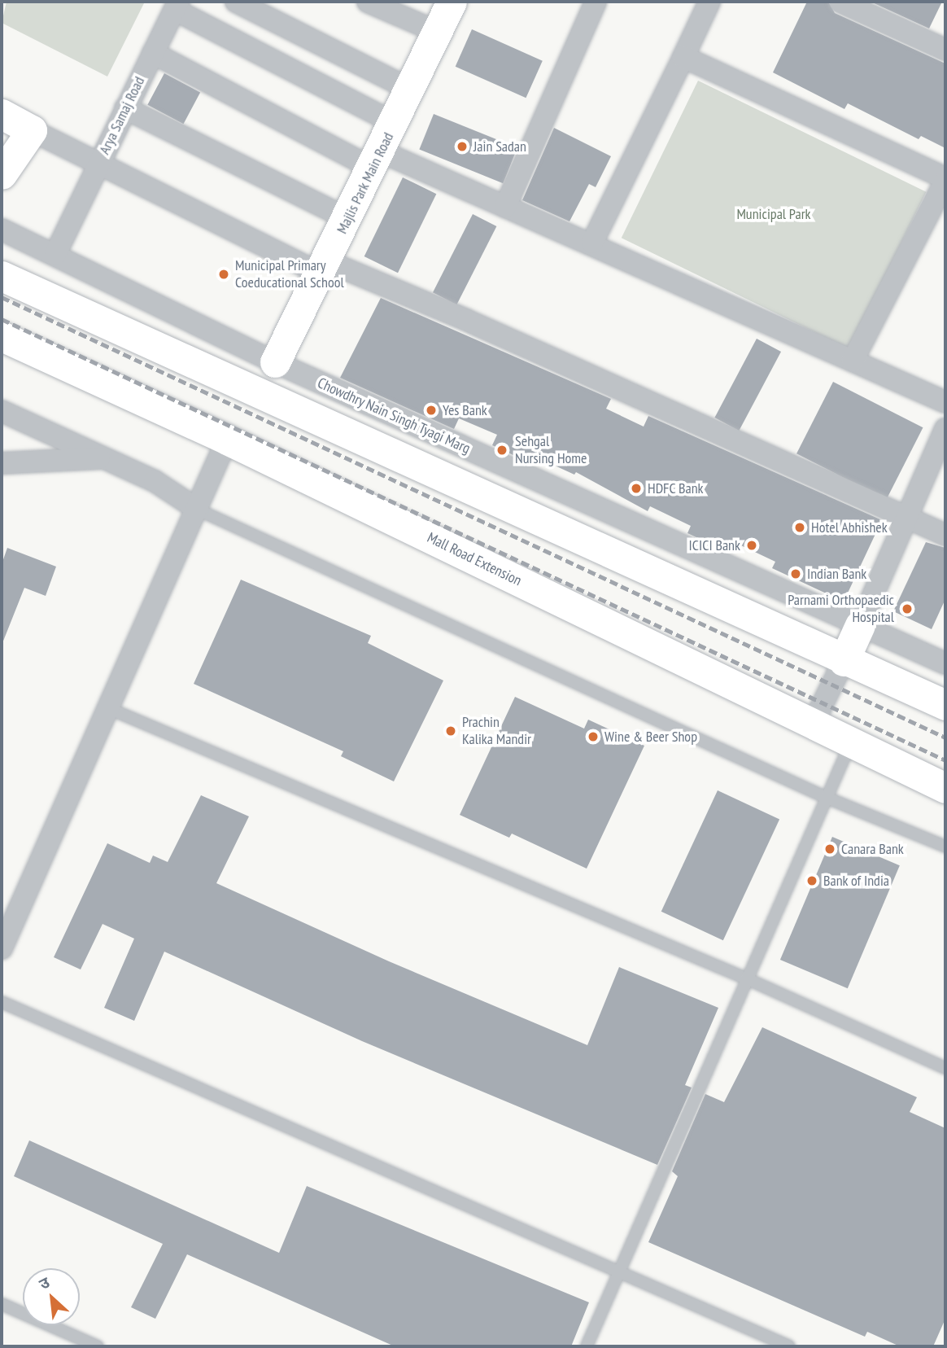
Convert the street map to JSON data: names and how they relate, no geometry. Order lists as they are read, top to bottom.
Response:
{
  "streets": {
    "main road": ["Arya Samaj Road", "Majlis Park Main Road", "Mall Road Extension"],
    "street": ["Chowdhry Nain Singh Tyagi Marg"]
  },
  "crossings": [
    ["Majlis Park Main Road", "Chowdhry Nain Singh Tyagi Marg"]
  ],
  "parks": ["Municipal Park"],
  "places": [
    "Jain Sadan",
    "Municipal Primary Coeducational School",
    "Yes Bank",
    "Sehgal Nursing Home",
    "HDFC Bank",
    "Hotel Abhishek",
    "ICICI Bank",
    "Indian Bank",
    "Parnami Orthopaedic Hospital",
    "Prachin Kalika Mandir",
    "Wine & Beer Shop",
    "Canara Bank",
    "Bank of India"
  ],
  "north": "top left"
}
